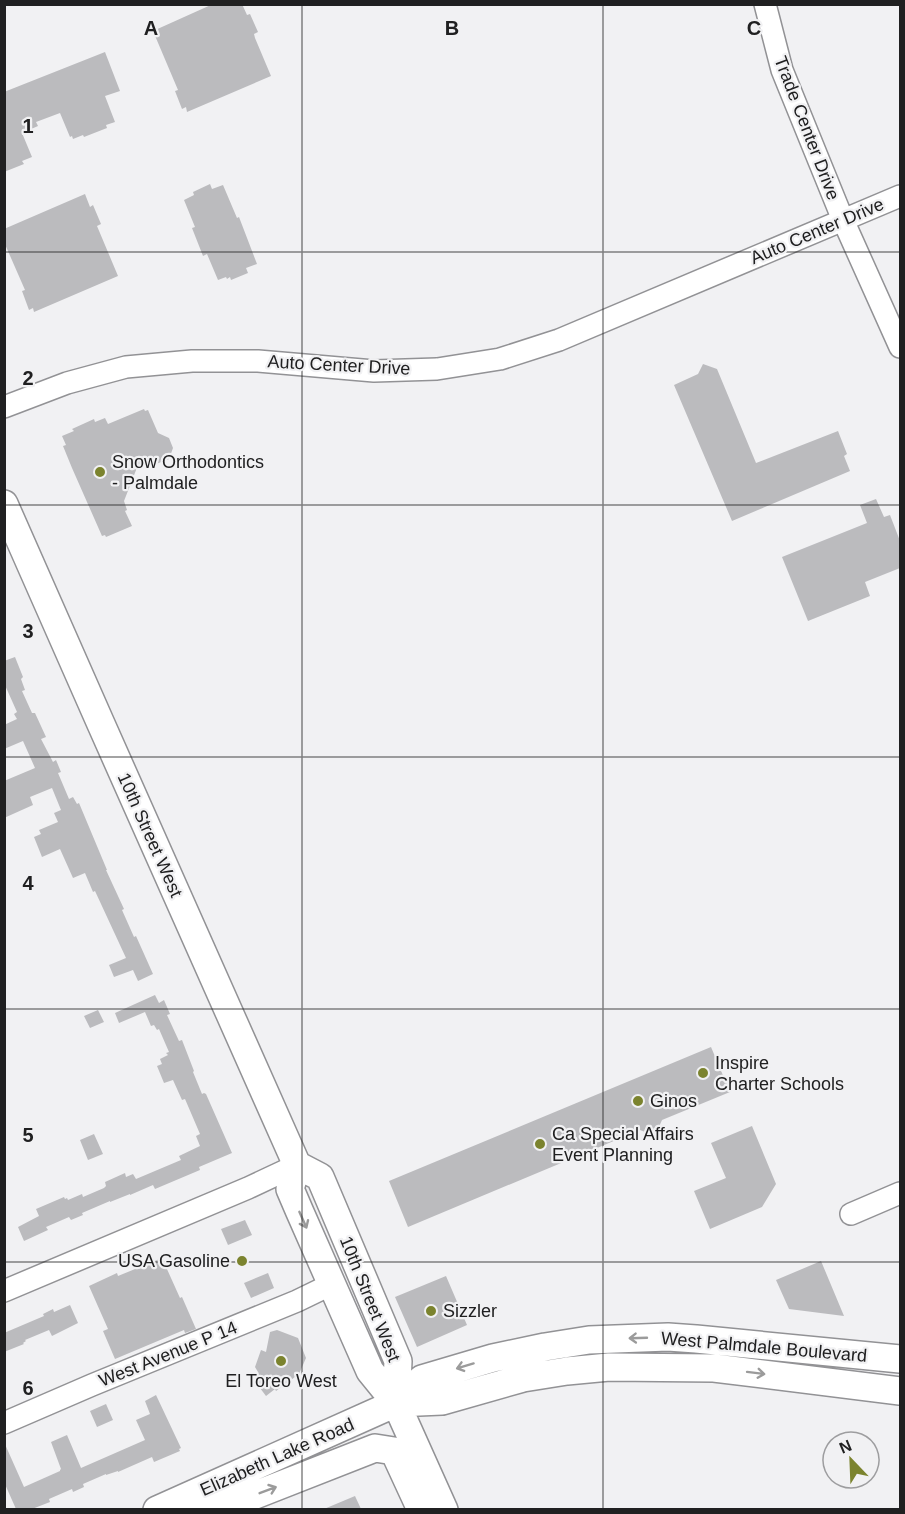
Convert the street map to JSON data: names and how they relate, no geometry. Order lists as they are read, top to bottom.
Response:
{
  "streets": {
    "main road": ["10th Street West", "West Palmdale Boulevard", "Elizabeth Lake Road"],
    "street": ["Trade Center Drive", "Auto Center Drive", "West Avenue P 14"]
  },
  "crossings": [
    ["Trade Center Drive", "Auto Center Drive"],
    ["10th Street West", "West Palmdale Boulevard"],
    ["10th Street West", "West Avenue P 14"],
    ["10th Street West", "Elizabeth Lake Road"],
    ["West Palmdale Boulevard", "Elizabeth Lake Road"]
  ],
  "places": [
    "Snow Orthodontics - Palmdale",
    "Inspire Charter Schools",
    "Ginos",
    "Ca Special Affairs Event Planning",
    "USA Gasoline",
    "Sizzler",
    "El Toreo West"
  ],
  "north": "top left",
  "grid": {
    "columns": ["A", "B", "C"],
    "rows": [
      "1",
      "2",
      "3",
      "4",
      "5",
      "6"
    ]
  }
}
